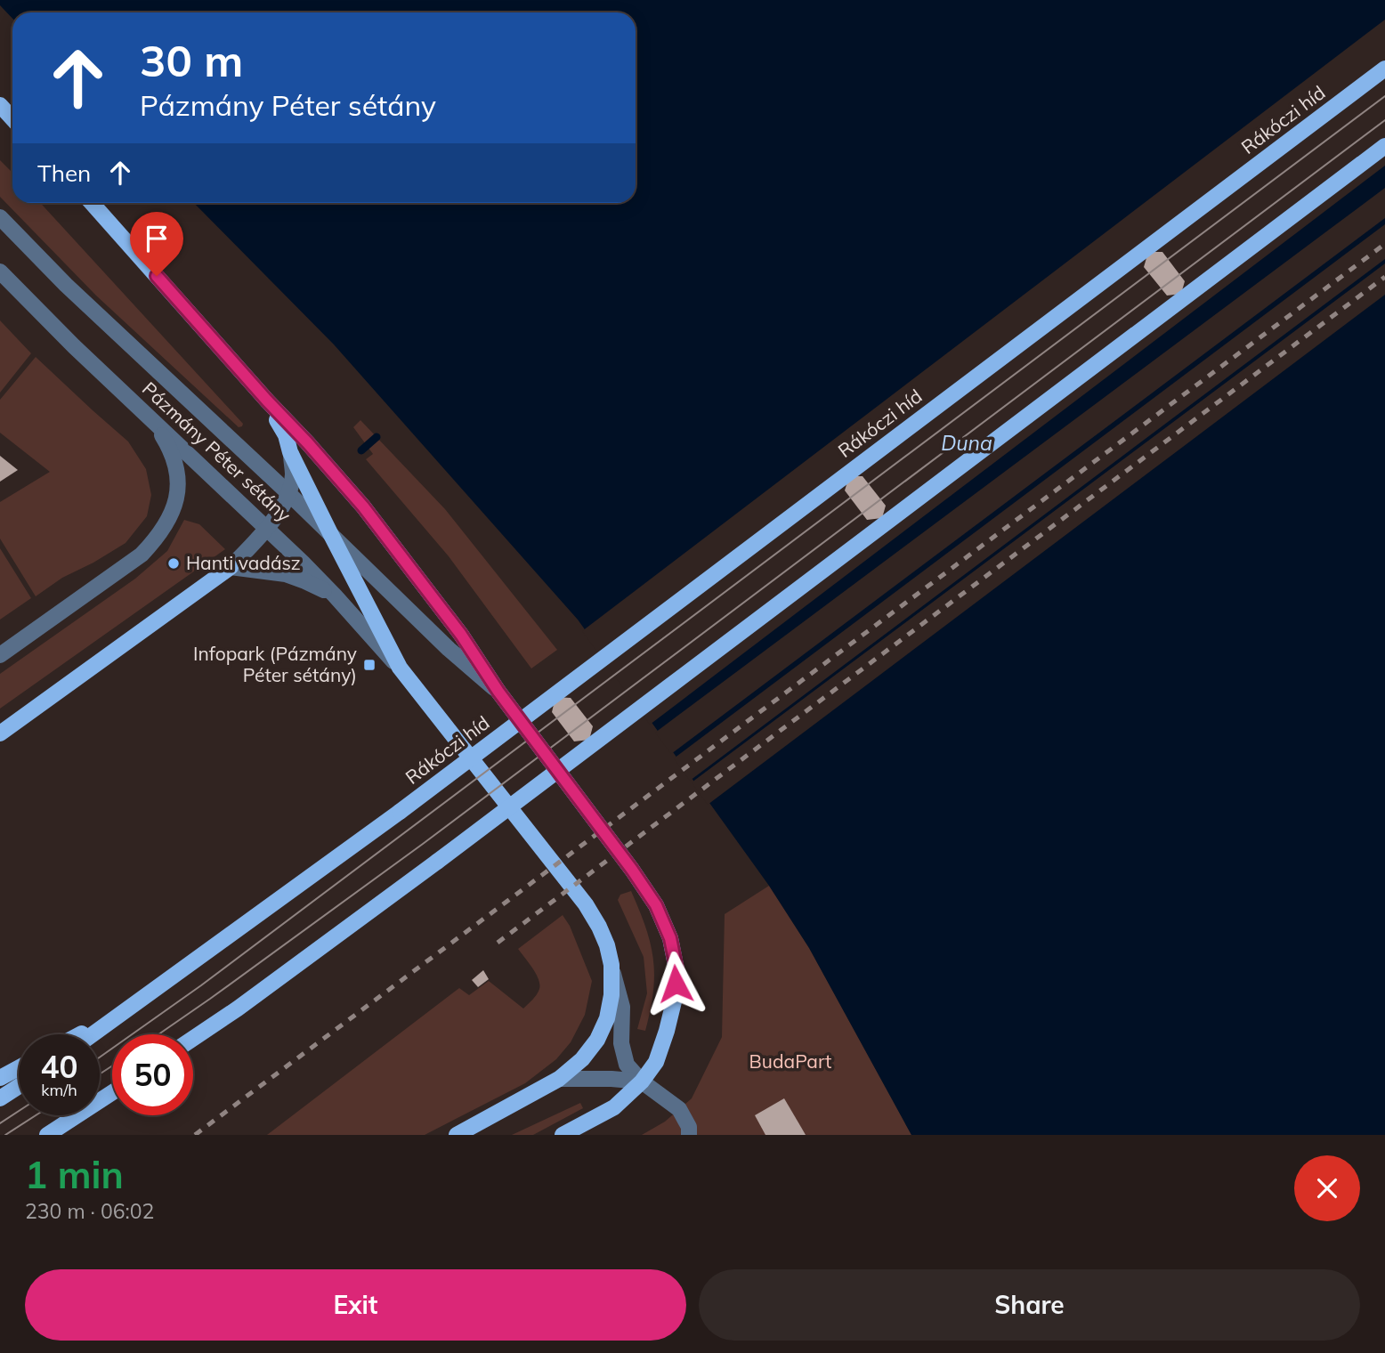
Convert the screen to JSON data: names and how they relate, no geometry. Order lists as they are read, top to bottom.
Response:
{
  "streets": {
    "main road": ["Rákóczi híd", "Pázmány Péter sétány"]
  },
  "water": ["Duna"],
  "parks": ["BudaPart"],
  "places": {
    "other": ["Hanti vadász"],
    "transit": ["Infopark (Pázmány Péter sétány)"]
  },
  "page": {
    "turn": ["30 m", "Pázmány Péter sétány"],
    "then": "Then",
    "speed": "40 km/h",
    "limit": "50",
    "heading": ["1 min", "230 m · 06:02"],
    "buttons": ["Exit", "Share"]
  }
}
